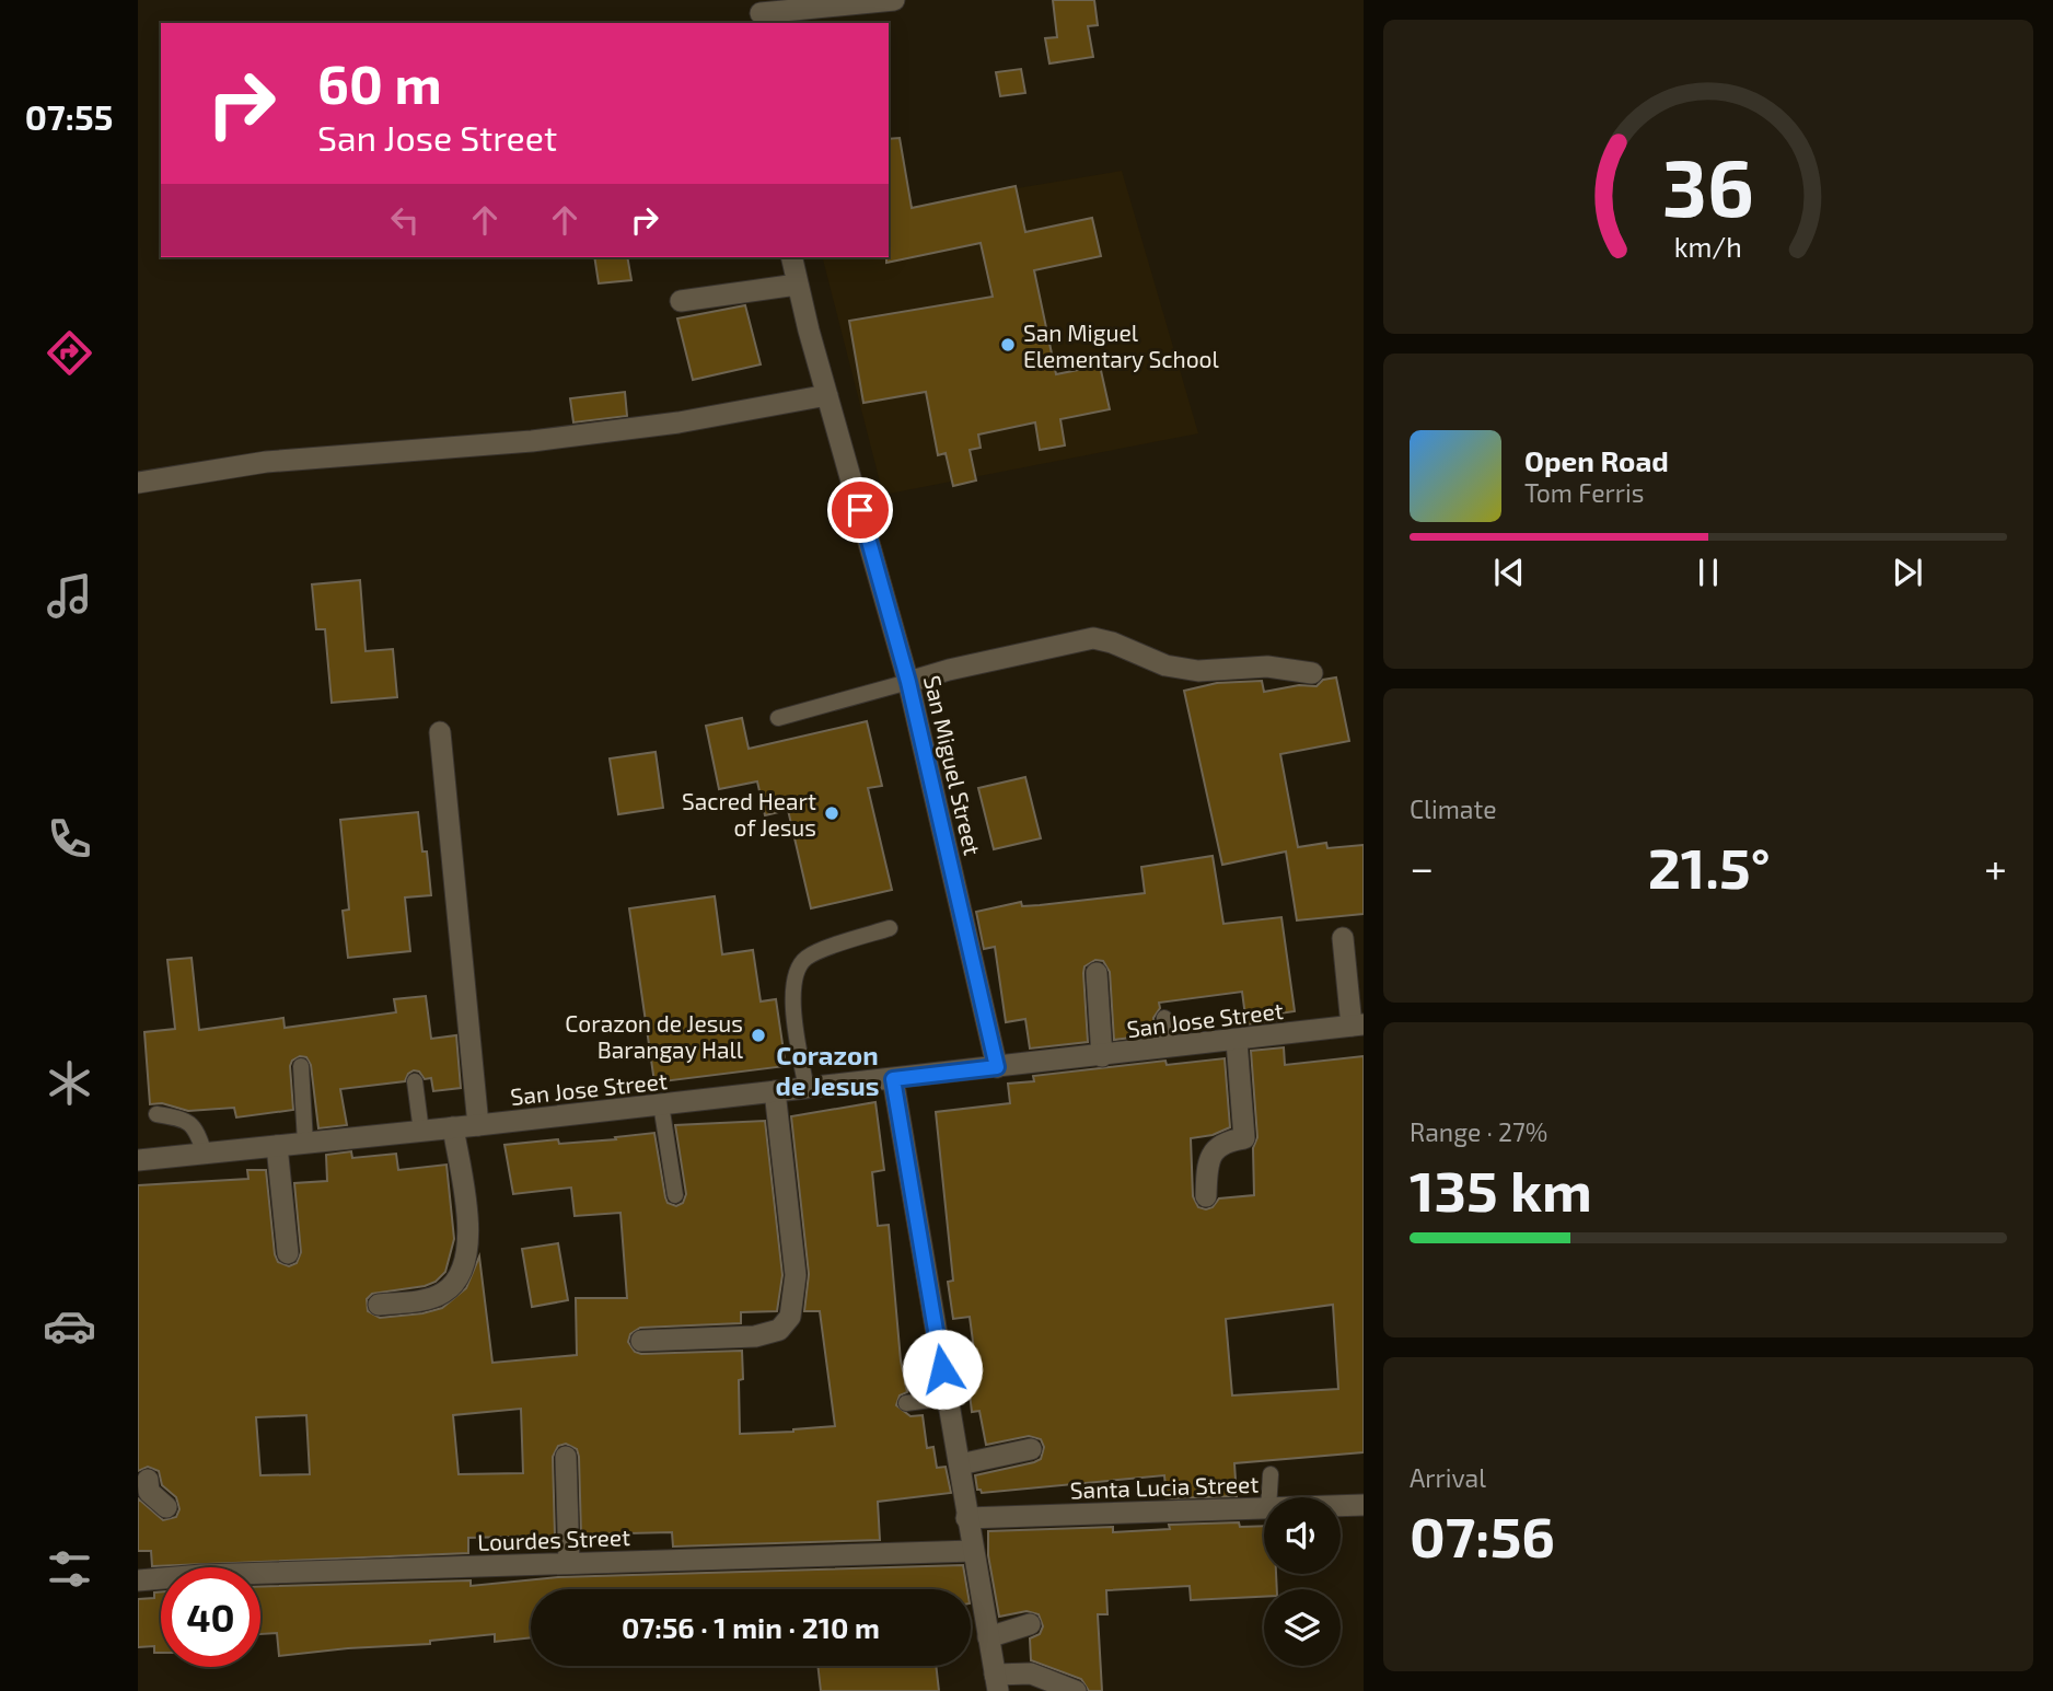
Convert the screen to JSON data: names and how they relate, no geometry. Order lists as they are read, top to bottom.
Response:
{
  "streets": {
    "street": [
      "San Miguel Street",
      "San Jose Street",
      "Santa Lucia Street",
      "Lourdes Street"
    ]
  },
  "crossings": [
    ["San Miguel Street", "San Jose Street"]
  ],
  "districts": ["Corazon de Jesus"],
  "places": ["San Miguel Elementary School", "Sacred Heart of Jesus", "Corazon de Jesus Barangay Hall"],
  "page": {
    "tabs": "07:55",
    "turn": ["60 m", "San Jose Street"],
    "song": ["Open Road", "Tom Ferris"],
    "tile": [
      "Climate",
      ["Range · 27%", "135 km"],
      ["Arrival", "07:56"]
    ],
    "heat": ["−", "21.5°", "+"],
    "limit": "40",
    "trip": "07:56 · 1 min · 210 m",
    "gauge": ["36", "km/h"]
  }
}
